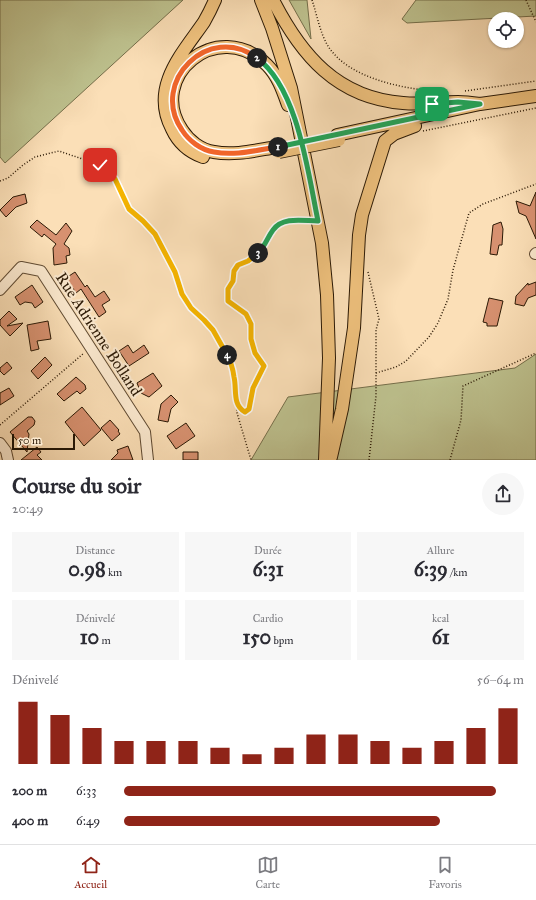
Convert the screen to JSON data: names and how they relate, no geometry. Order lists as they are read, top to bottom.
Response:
{
  "streets": {
    "street": ["Rue Adrienne Bolland"]
  },
  "scale_bar": "50 m",
  "page": {
    "pins": [
      "2",
      "1",
      "3",
      "4"
    ],
    "scale": "50 m",
    "heading": ["Course du soir", "20:49"],
    "stats": [
      ["Distance", "0.98 km"],
      ["Durée", "6:31"],
      ["Allure", "6:39 /km"],
      ["Dénivelé", "10 m"],
      ["Cardio", "150 bpm"],
      ["kcal", "61"]
    ],
    "chart": ["Dénivelé", "56–64 m"],
    "list": [
      {
        "name": "200 m",
        "note": "6:33"
      },
      {
        "name": "400 m",
        "note": "6:49"
      }
    ],
    "tabs": ["Accueil", "Carte", "Favoris"]
  }
}
